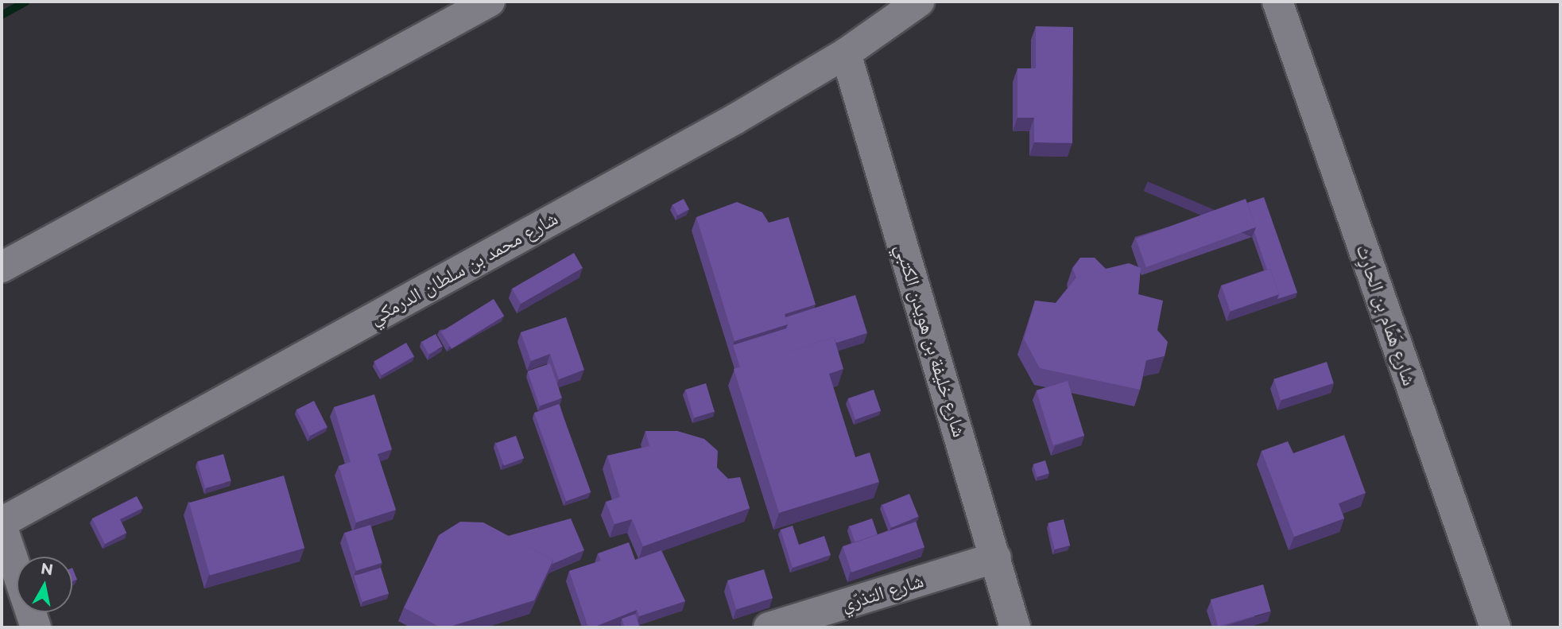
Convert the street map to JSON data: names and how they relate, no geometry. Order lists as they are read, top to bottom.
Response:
{
  "streets": {
    "street": [
      "شارع محمد بن سلطان الدرمكي",
      "شارع هَمَّام بن الحارِث",
      "شارع خليفة بن هويدن الكتبي",
      "شارع التذرّي"
    ]
  },
  "crossings": [
    ["شارع محمد بن سلطان الدرمكي", "شارع خليفة بن هويدن الكتبي"],
    ["شارع خليفة بن هويدن الكتبي", "شارع التذرّي"]
  ],
  "north": "top"
}
